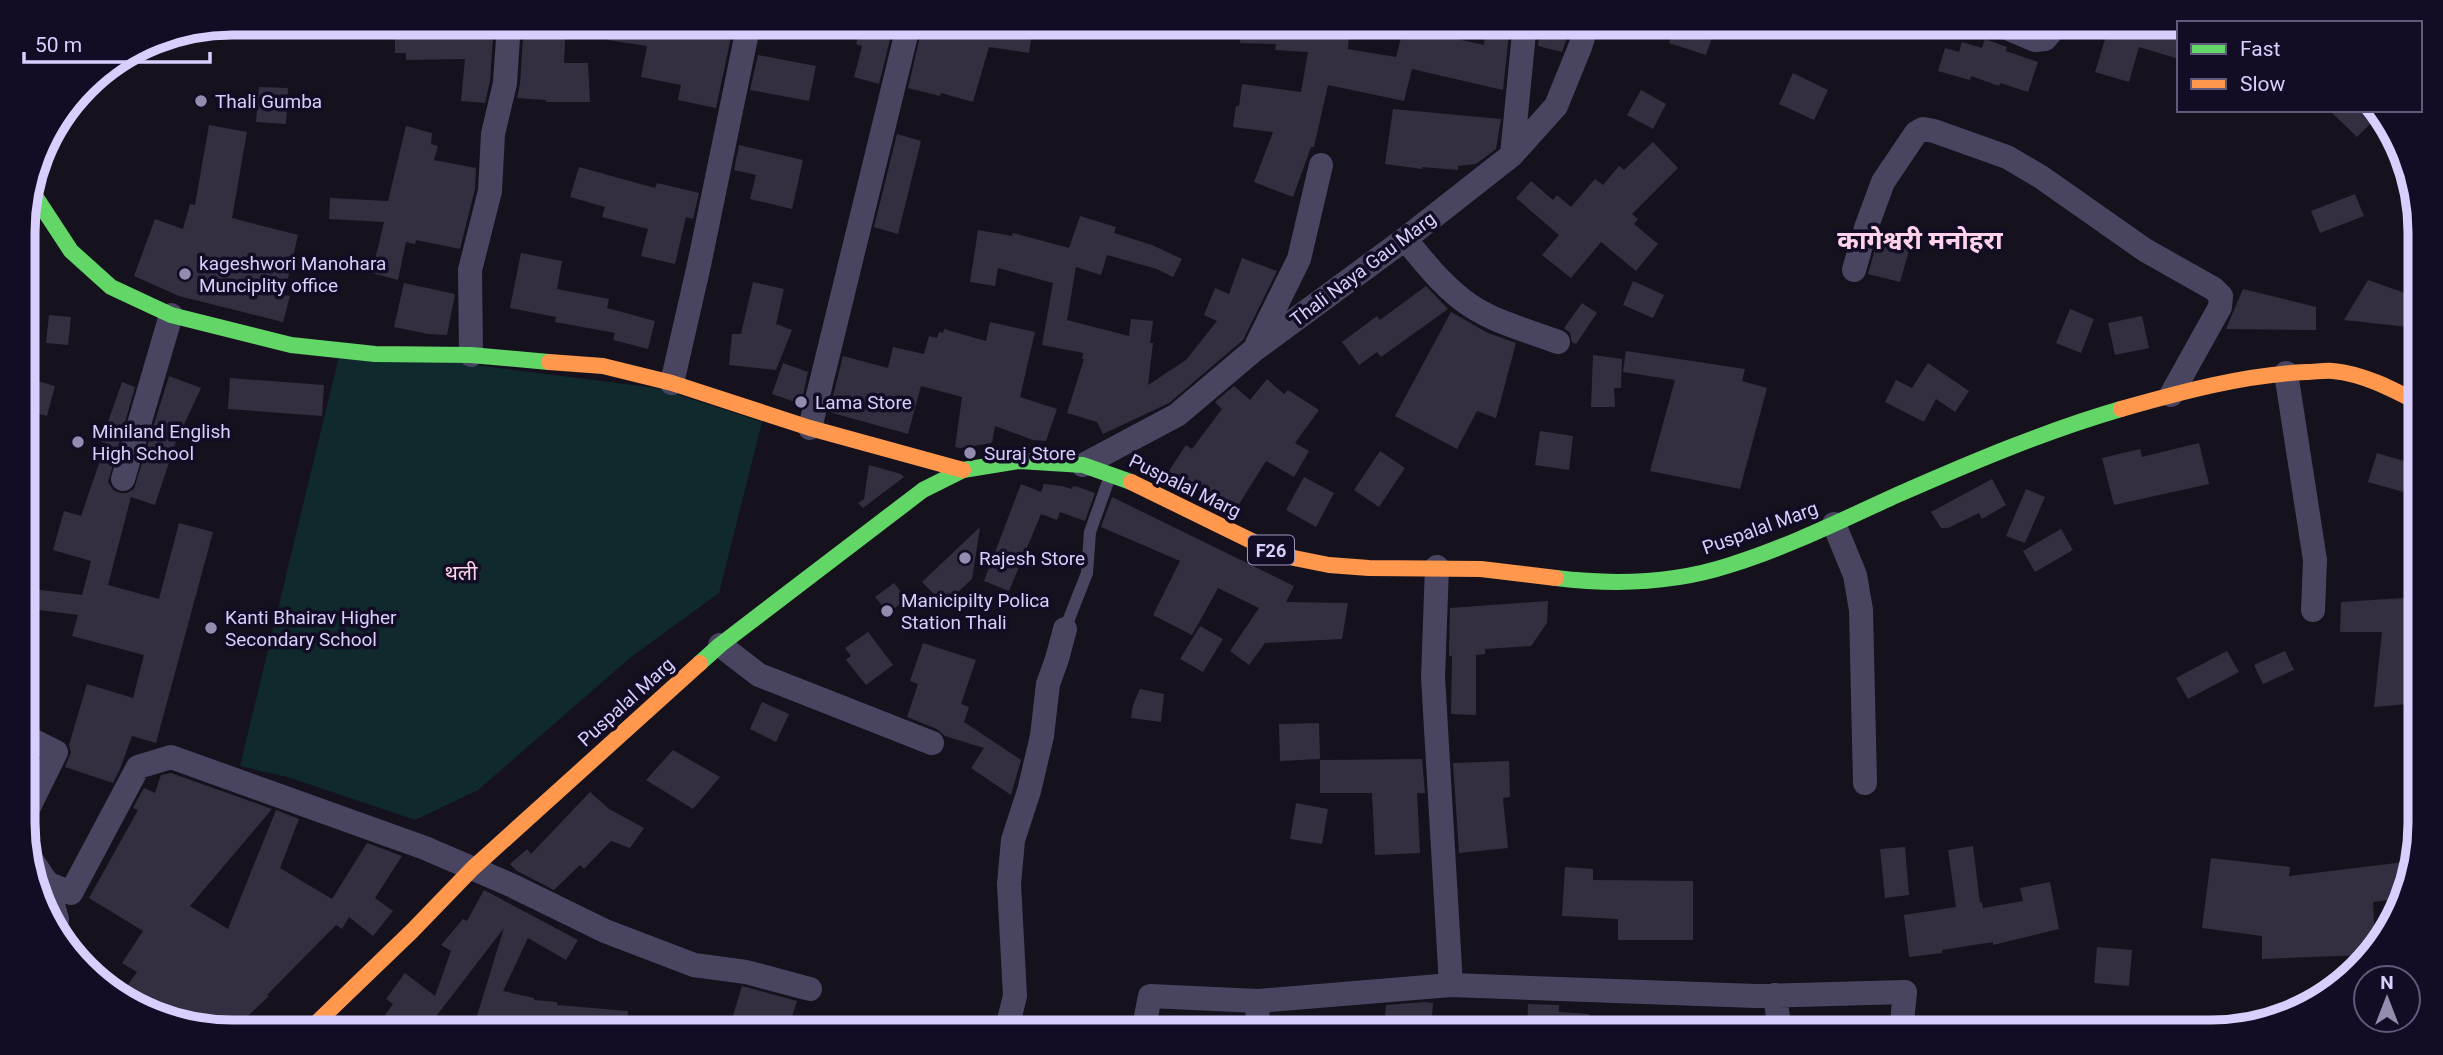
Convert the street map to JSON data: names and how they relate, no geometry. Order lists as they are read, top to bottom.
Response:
{
  "streets": {
    "main road": ["Puspalal Marg", "F26"],
    "street": ["Thali Naya Gau Marg"]
  },
  "crossings": [
    ["Thali Naya Gau Marg", "Puspalal Marg"]
  ],
  "districts": ["कागेश्वरी मनोहरा", "थली"],
  "places": [
    "Thali Gumba",
    "kageshwori Manohara Munciplity office",
    "Lama Store",
    "Miniland English High School",
    "Suraj Store",
    "Rajesh Store",
    "Manicipilty Polica Station Thali",
    "Kanti Bhairav Higher Secondary School"
  ],
  "legend": ["Fast", "Slow"],
  "scale_bar": "50 m",
  "north": "top"
}
